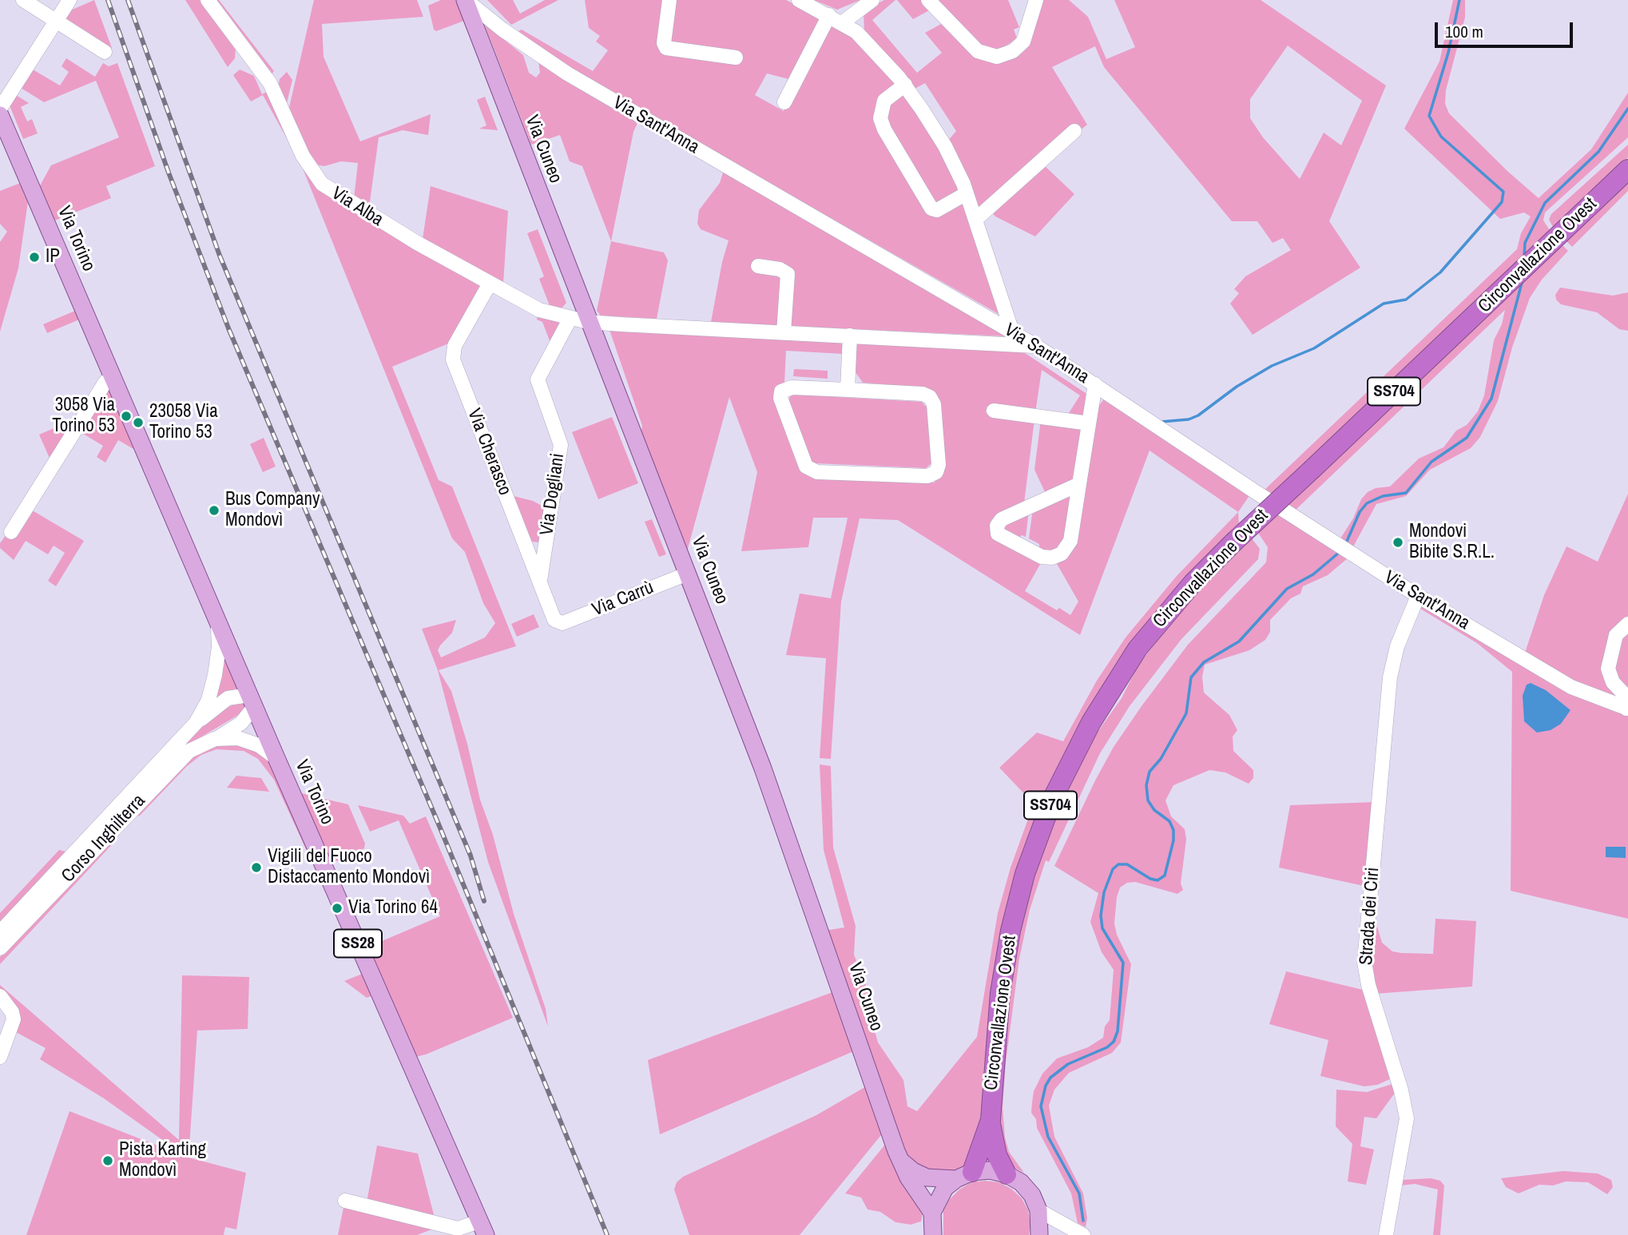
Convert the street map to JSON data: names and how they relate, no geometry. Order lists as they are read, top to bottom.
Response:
{
  "streets": {
    "highway": ["Circonvallazione Ovest", "SS704"],
    "main road": ["Via Cuneo", "Via Torino", "SS28"],
    "street": [
      "Via Sant'Anna",
      "Via Alba",
      "Via Cherasco",
      "Via Dogliani",
      "Via Carrù",
      "Corso Inghilterra",
      "Strada dei Ciri"
    ]
  },
  "crossings": [
    ["Via Sant'Anna", "Via Cuneo"],
    ["Via Sant'Anna", "Via Alba"],
    ["Via Sant'Anna", "Strada dei Ciri"],
    ["Via Cuneo", "Via Alba"],
    ["Via Cuneo", "SS704"],
    ["Via Cuneo", "Via Carrù"],
    ["Via Alba", "Via Cherasco"],
    ["Via Alba", "Via Dogliani"],
    ["Via Torino", "Corso Inghilterra"],
    ["Circonvallazione Ovest", "SS704"],
    ["Via Cherasco", "Via Dogliani"],
    ["Via Cherasco", "Via Carrù"]
  ],
  "places": [
    "IP",
    "3058 Via Torino 53",
    "23058 Via Torino 53",
    "Bus Company Mondovì",
    "Mondovi Bibite S.R.L.",
    "Vigili del Fuoco Distaccamento Mondovì",
    "Via Torino 64",
    "Pista Karting Mondovì"
  ],
  "scale_bar": "100 m"
}
